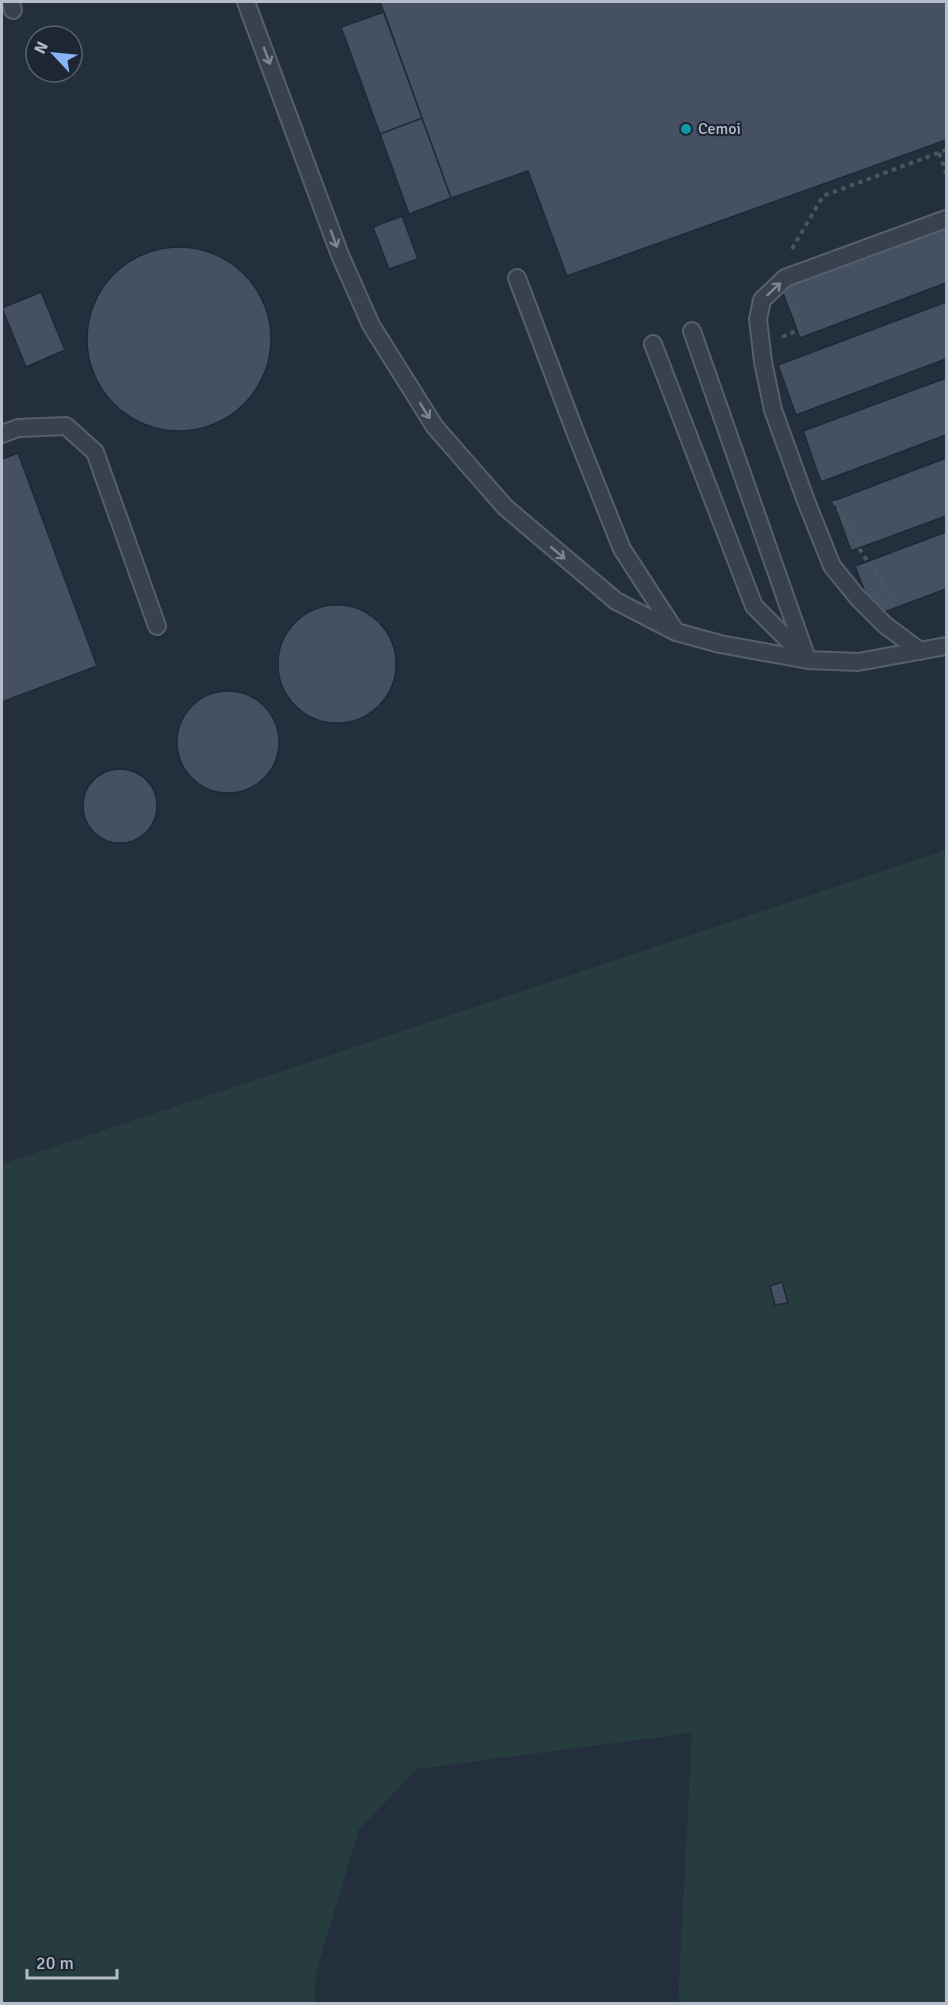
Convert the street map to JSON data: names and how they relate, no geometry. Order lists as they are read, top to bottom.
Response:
{
  "places": ["Cemoi"],
  "scale_bar": "20 m",
  "north": "top left"
}
